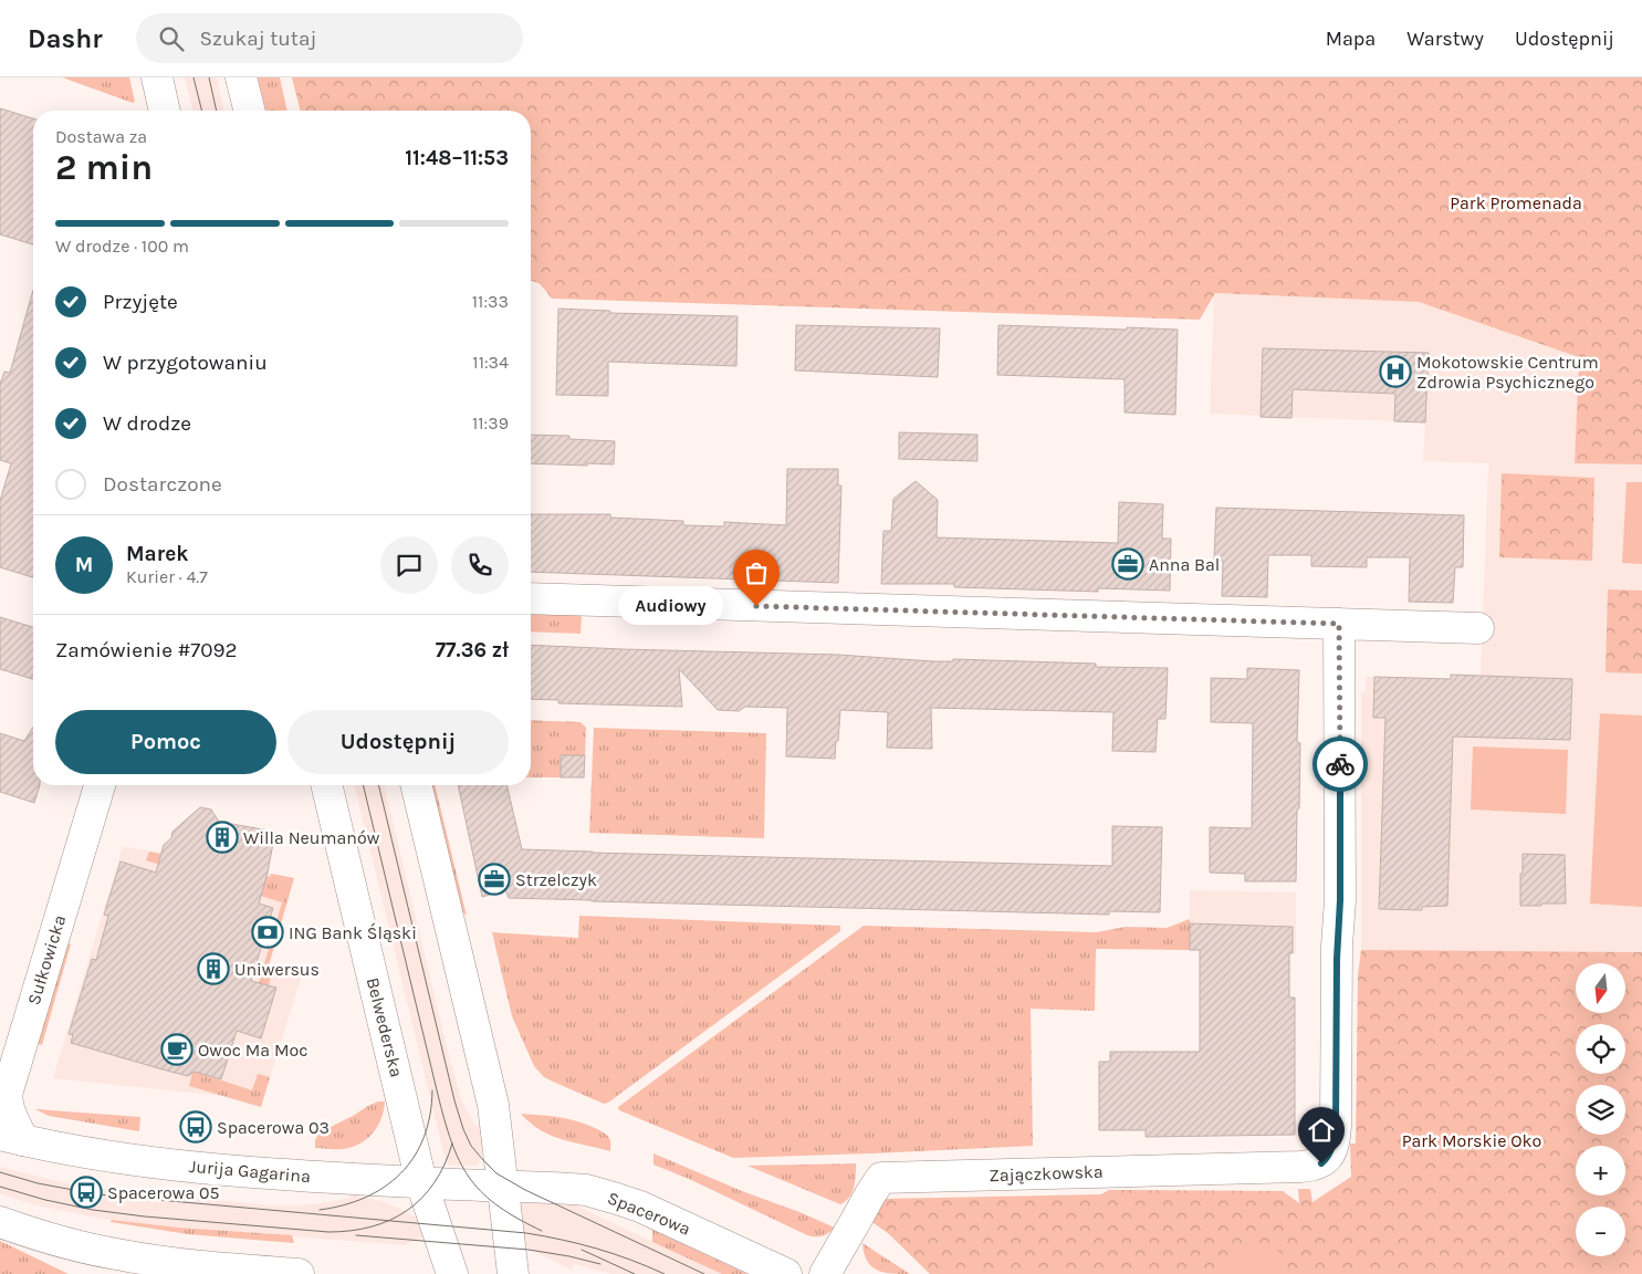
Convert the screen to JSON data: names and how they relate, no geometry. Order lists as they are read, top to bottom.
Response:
{
  "streets": {
    "street": [
      "Sułkowicka",
      "Belwederska",
      "Jurija Gagarina",
      "Zajączkowska",
      "Spacerowa"
    ]
  },
  "crossings": [
    ["Sułkowicka", "Jurija Gagarina"],
    ["Belwederska", "Jurija Gagarina"],
    ["Jurija Gagarina", "Spacerowa"]
  ],
  "parks": ["Park Promenada", "Park Morskie Oko"],
  "places": {
    "hospital": ["Mokotowskie Centrum Zdrowia Psychicznego"],
    "office": ["Anna Bal", "Strzelczyk"],
    "other": ["Audiowy"],
    "building": ["Willa Neumanów", "Uniwersus"],
    "bank": ["ING Bank Śląski"],
    "cafe": ["Owoc Ma Moc"],
    "bus stop": ["Spacerowa 03", "Spacerowa 05"]
  },
  "north": "bottom",
  "page": {
    "header": "Dashr",
    "search": "Szukaj tutaj",
    "nav": ["Mapa", "Warstwy", "Udostępnij"],
    "heading": ["2 min", "Dostawa za", "11:48–11:53"],
    "panel": [
      "Marek",
      "Kurier · 4.7",
      "Zamówienie #7092",
      "77.36 zł"
    ],
    "bar": "W drodze · 100 m",
    "list": [
      ["Przyjęte", "11:33"],
      ["W przygotowaniu", "11:34"],
      ["W drodze", "11:39"],
      "Dostarczone"
    ],
    "round": "M",
    "bubble": "Audiowy",
    "buttons": ["Pomoc", "Udostępnij"],
    "map_buttons": ["+", "−"]
  }
}
